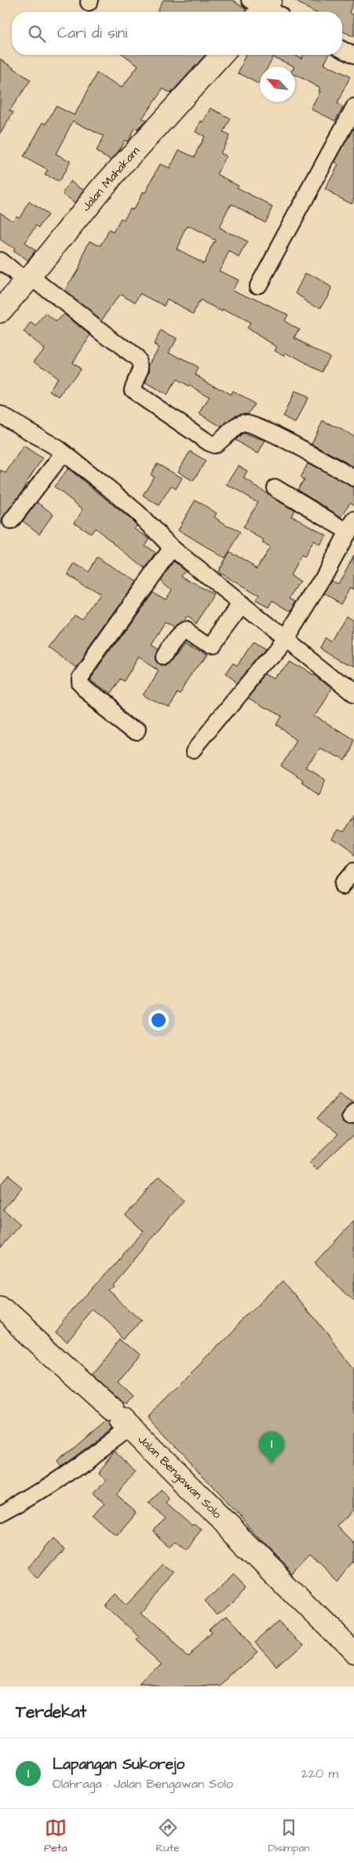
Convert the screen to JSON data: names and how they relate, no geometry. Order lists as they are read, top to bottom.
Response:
{
  "streets": {
    "main road": ["Jalan Mahakam", "Jalan Bengawan Solo"]
  },
  "north": "top left",
  "page": {
    "search": "Cari di sini",
    "pins": "1",
    "heading": "Terdekat",
    "list": [
      {
        "mark": "1",
        "name": "Lapangan Sukorejo",
        "note": "Olahraga · Jalan Bengawan Solo",
        "value": "220 m"
      }
    ],
    "nav": ["Peta", "Rute", "Disimpan"]
  }
}
